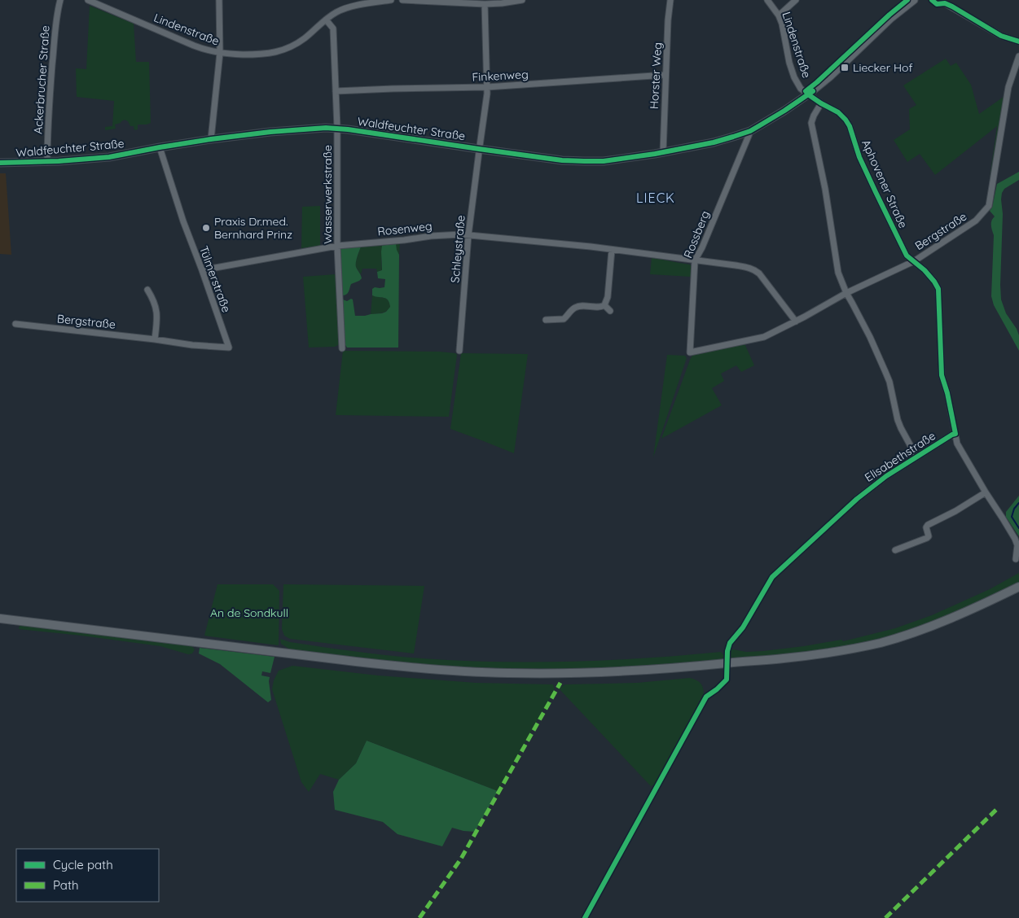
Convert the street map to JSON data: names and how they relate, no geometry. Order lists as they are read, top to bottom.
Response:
{
  "streets": {
    "street": [
      "Lindenstraße",
      "Finkenweg",
      "Horster Weg",
      "Ackerbrucher Straße",
      "Waldfeuchter Straße",
      "Aphovener Straße",
      "Wasserwerkstraße",
      "Rosenweg",
      "Bergstraße",
      "Rossberg",
      "Schleystraße",
      "Tülmerstraße",
      "Elisabethstraße"
    ]
  },
  "crossings": [
    ["Lindenstraße", "Waldfeuchter Straße"],
    ["Lindenstraße", "Aphovener Straße"],
    ["Lindenstraße", "Wasserwerkstraße"],
    ["Finkenweg", "Horster Weg"],
    ["Finkenweg", "Wasserwerkstraße"],
    ["Finkenweg", "Schleystraße"],
    ["Horster Weg", "Waldfeuchter Straße"],
    ["Ackerbrucher Straße", "Waldfeuchter Straße"],
    ["Waldfeuchter Straße", "Aphovener Straße"],
    ["Waldfeuchter Straße", "Wasserwerkstraße"],
    ["Waldfeuchter Straße", "Rossberg"],
    ["Waldfeuchter Straße", "Schleystraße"],
    ["Waldfeuchter Straße", "Tülmerstraße"],
    ["Aphovener Straße", "Bergstraße"],
    ["Aphovener Straße", "Elisabethstraße"],
    ["Wasserwerkstraße", "Rosenweg"],
    ["Rosenweg", "Bergstraße"],
    ["Rosenweg", "Rossberg"],
    ["Rosenweg", "Schleystraße"],
    ["Rosenweg", "Tülmerstraße"],
    ["Bergstraße", "Rossberg"],
    ["Bergstraße", "Tülmerstraße"],
    ["Bergstraße", "Elisabethstraße"]
  ],
  "districts": ["LIECK"],
  "parks": ["An de Sondkull"],
  "places": {
    "transit": ["Liecker Hof"],
    "other": ["Praxis Dr.med. Bernhard Prinz"]
  },
  "legend": ["Cycle path", "Path"]
}
